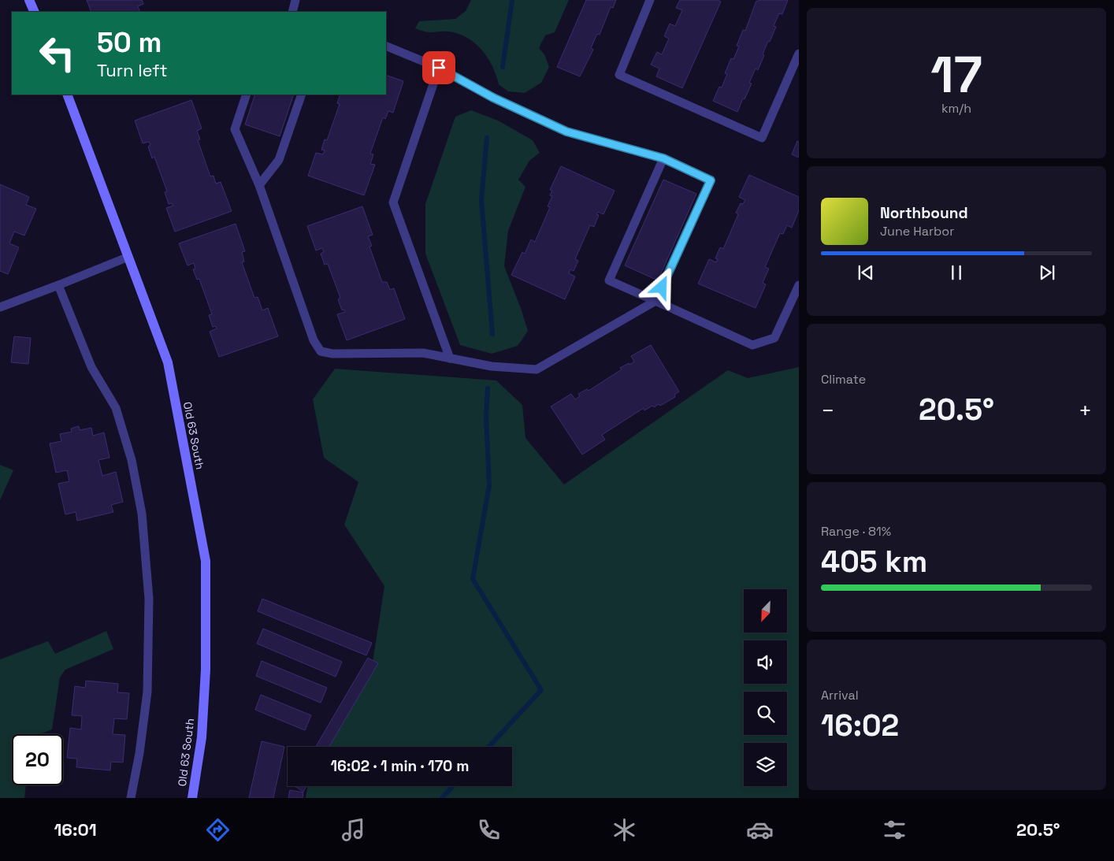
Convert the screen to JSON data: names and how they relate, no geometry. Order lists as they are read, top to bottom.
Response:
{
  "streets": {
    "main road": ["Old 63 South"]
  },
  "north": "bottom left",
  "page": {
    "tile": [
      ["17", "km/h"],
      "Climate",
      ["Range · 81%", "405 km"],
      ["Arrival", "16:02"]
    ],
    "turn": ["50 m", "Turn left"],
    "song": ["Northbound", "June Harbor"],
    "heat": ["−", "20.5°", "+"],
    "limit": "20",
    "trip": "16:02 · 1 min · 170 m",
    "tabs": ["16:01", "20.5°"]
  }
}
